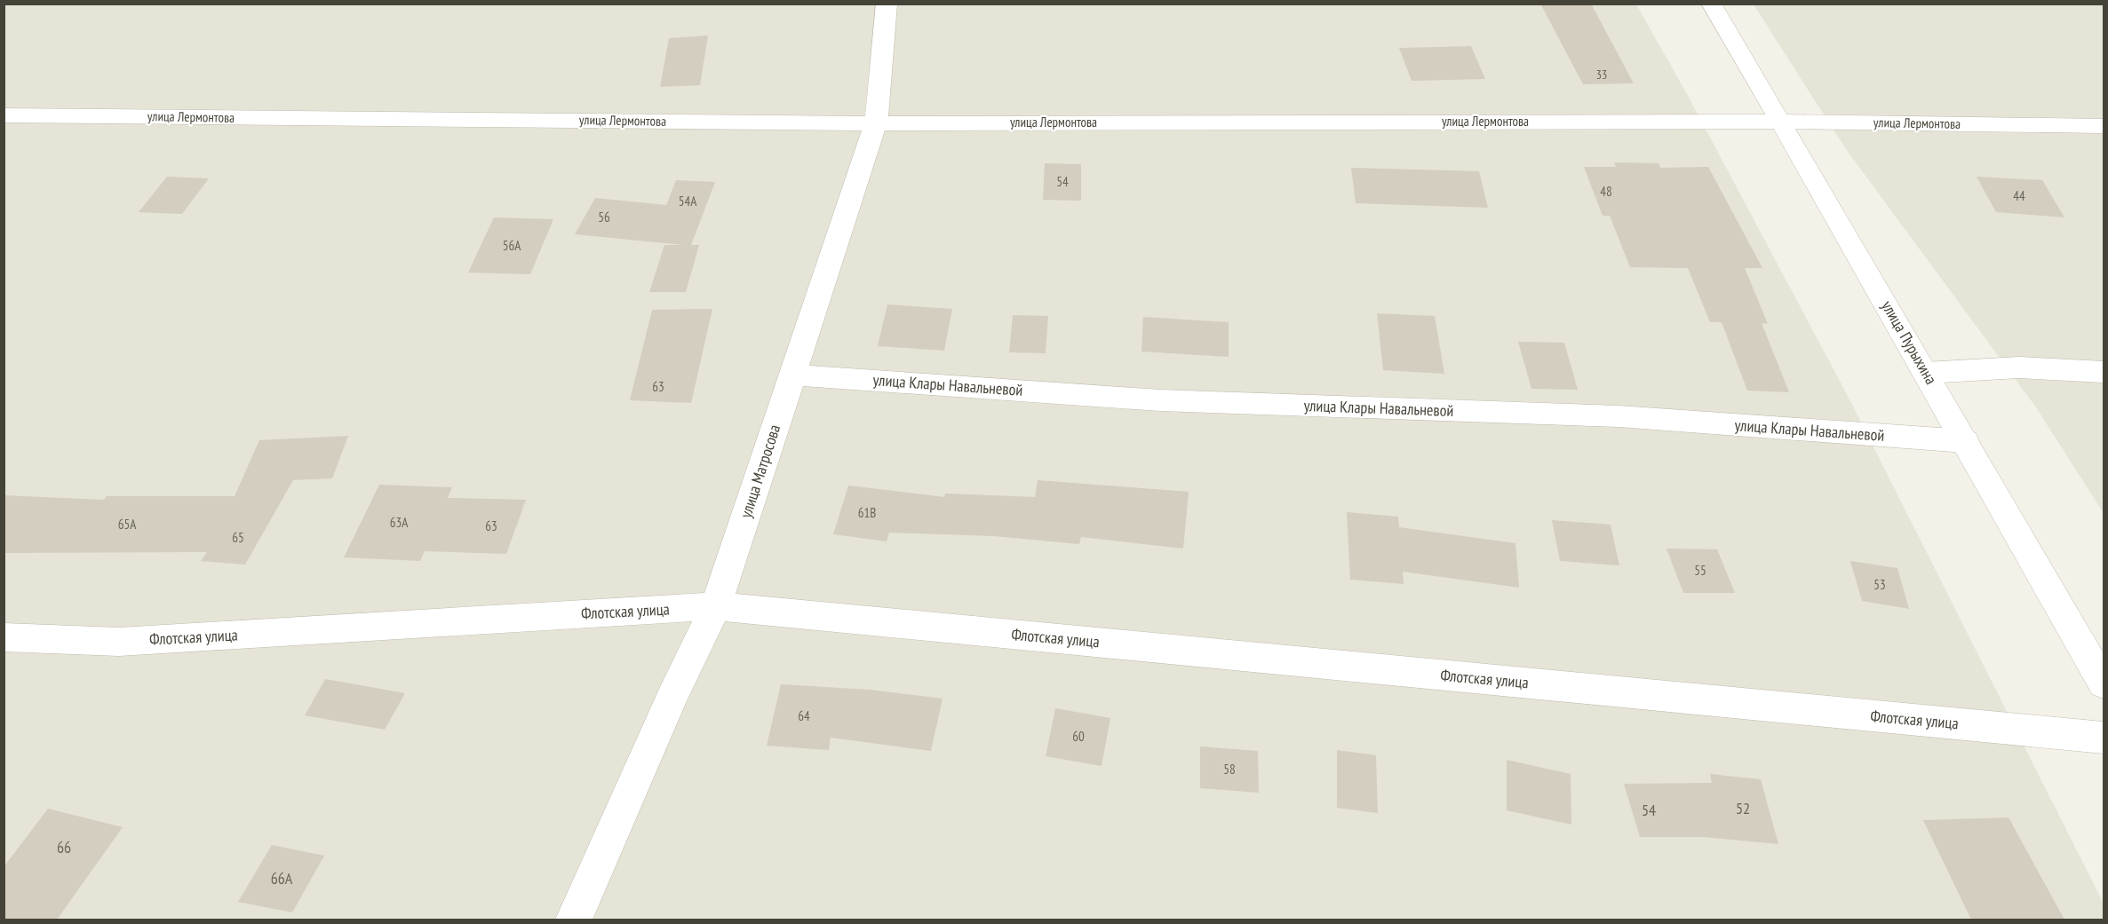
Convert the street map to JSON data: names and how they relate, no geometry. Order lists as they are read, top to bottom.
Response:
{
  "streets": {
    "street": [
      "улица Лермонтова",
      "улица Пурыхина",
      "улица Клары Навальневой",
      "улица Матросова",
      "Флотская улица"
    ]
  },
  "crossings": [
    ["улица Лермонтова", "улица Пурыхина"],
    ["улица Лермонтова", "улица Матросова"],
    ["улица Пурыхина", "улица Клары Навальневой"],
    ["улица Клары Навальневой", "улица Матросова"],
    ["улица Матросова", "Флотская улица"]
  ],
  "house_numbers": [
    "33",
    "54",
    "48",
    "44",
    "54А",
    "56",
    "56А",
    "63",
    "61В",
    "63А",
    "65А",
    "63",
    "65",
    "55",
    "53",
    "64",
    "60",
    "58",
    "52",
    "54",
    "66",
    "66А"
  ]
}
